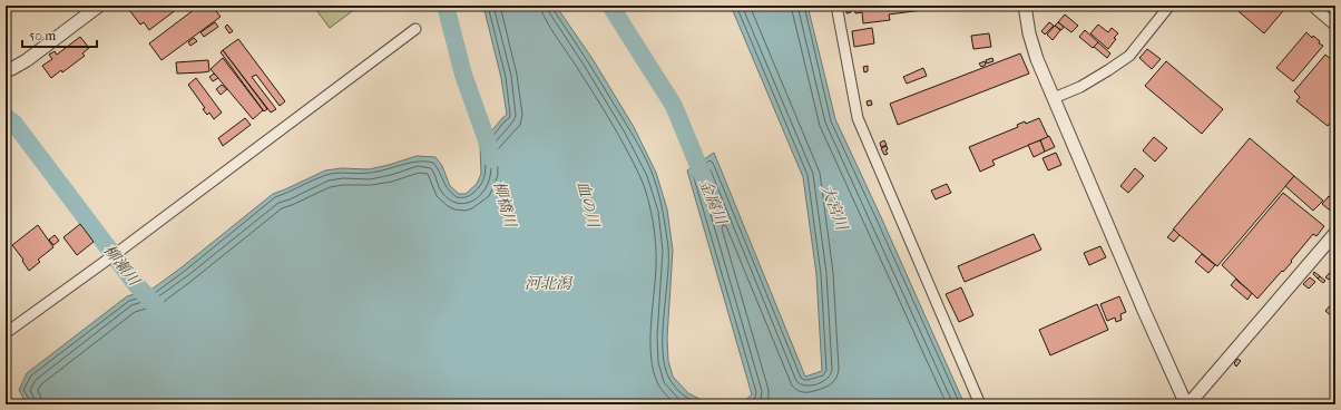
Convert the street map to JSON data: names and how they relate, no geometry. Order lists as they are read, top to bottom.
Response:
{
  "water": [
    "金腐川",
    "柳橋川",
    "血の川",
    "大宮川",
    "柳瀬川",
    "河北潟"
  ],
  "scale_bar": "50 m"
}
